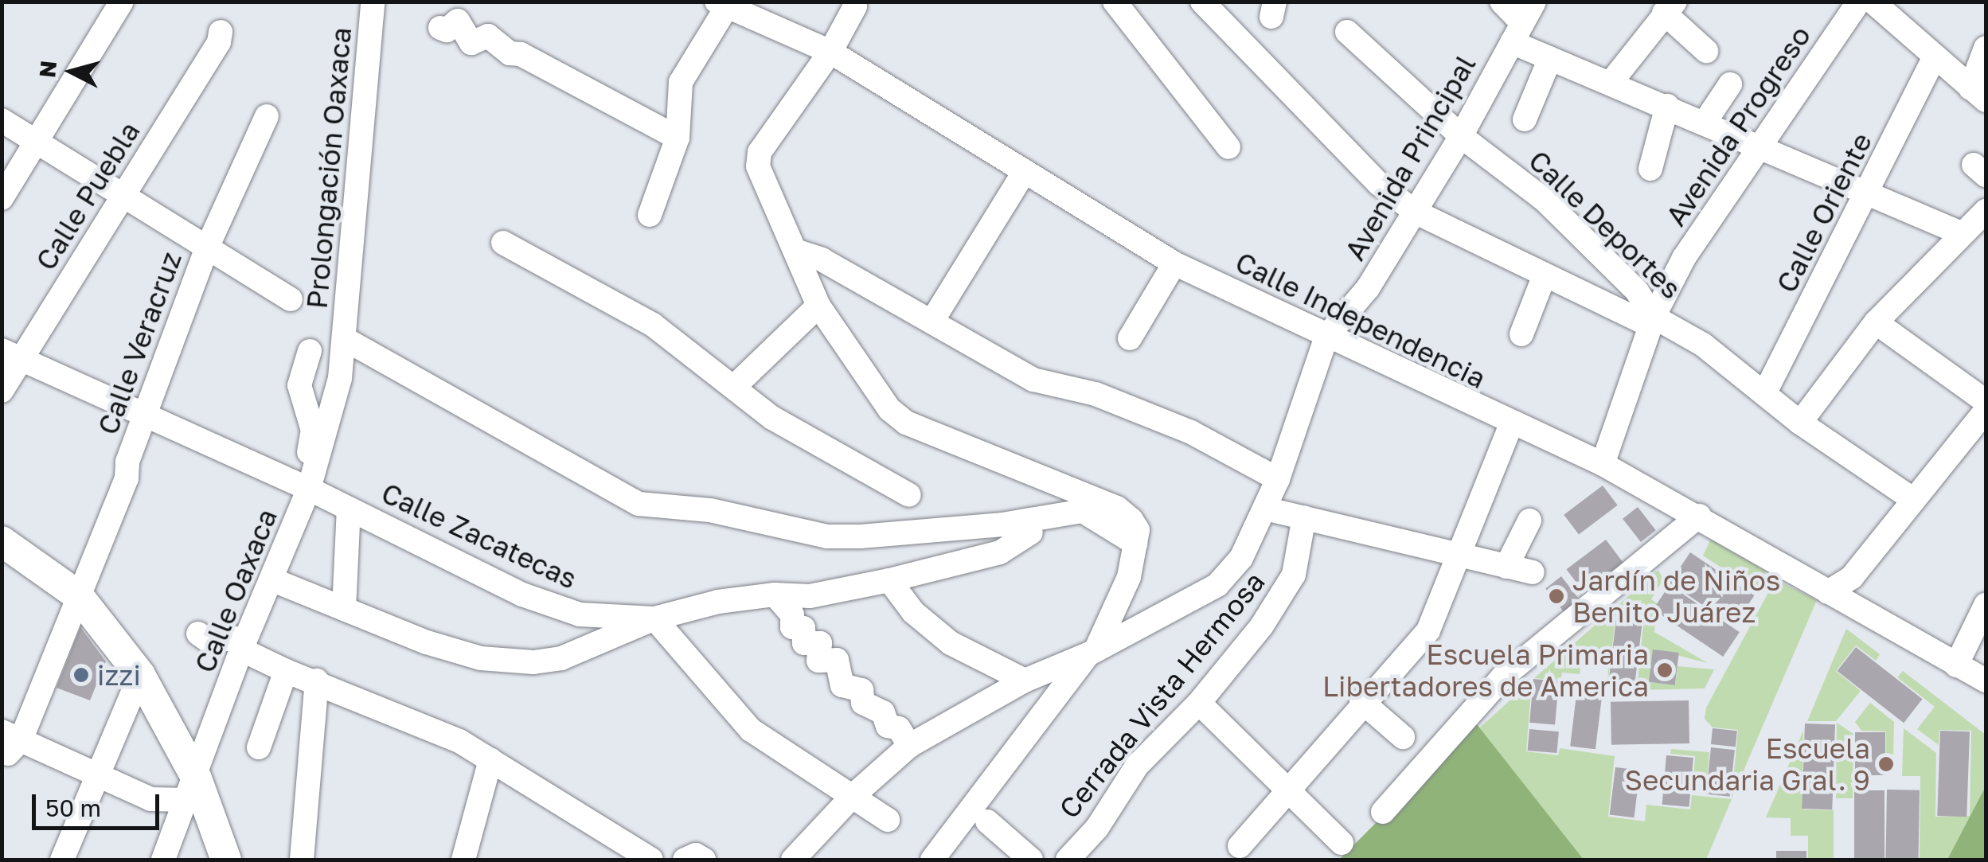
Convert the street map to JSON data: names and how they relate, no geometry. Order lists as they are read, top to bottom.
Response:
{
  "streets": {
    "street": [
      "Avenida Progreso",
      "Avenida Principal",
      "Prolongación Oaxaca",
      "Calle Puebla",
      "Calle Oriente",
      "Calle Deportes",
      "Calle Independencia",
      "Calle Veracruz",
      "Calle Zacatecas",
      "Calle Oaxaca",
      "Cerrada Vista Hermosa"
    ]
  },
  "crossings": [
    ["Avenida Progreso", "Calle Deportes"],
    ["Avenida Progreso", "Calle Independencia"],
    ["Avenida Principal", "Calle Deportes"],
    ["Avenida Principal", "Calle Independencia"],
    ["Prolongación Oaxaca", "Calle Oaxaca"],
    ["Calle Puebla", "Calle Zacatecas"],
    ["Calle Oriente", "Calle Deportes"],
    ["Calle Veracruz", "Calle Zacatecas"],
    ["Calle Zacatecas", "Calle Oaxaca"]
  ],
  "places": [
    "Jardín de Niños Benito Juárez",
    "Escuela Primaria Libertadores de America",
    "izzi",
    "Escuela Secundaria Gral. 9"
  ],
  "scale_bar": "50 m",
  "north": "left"
}
